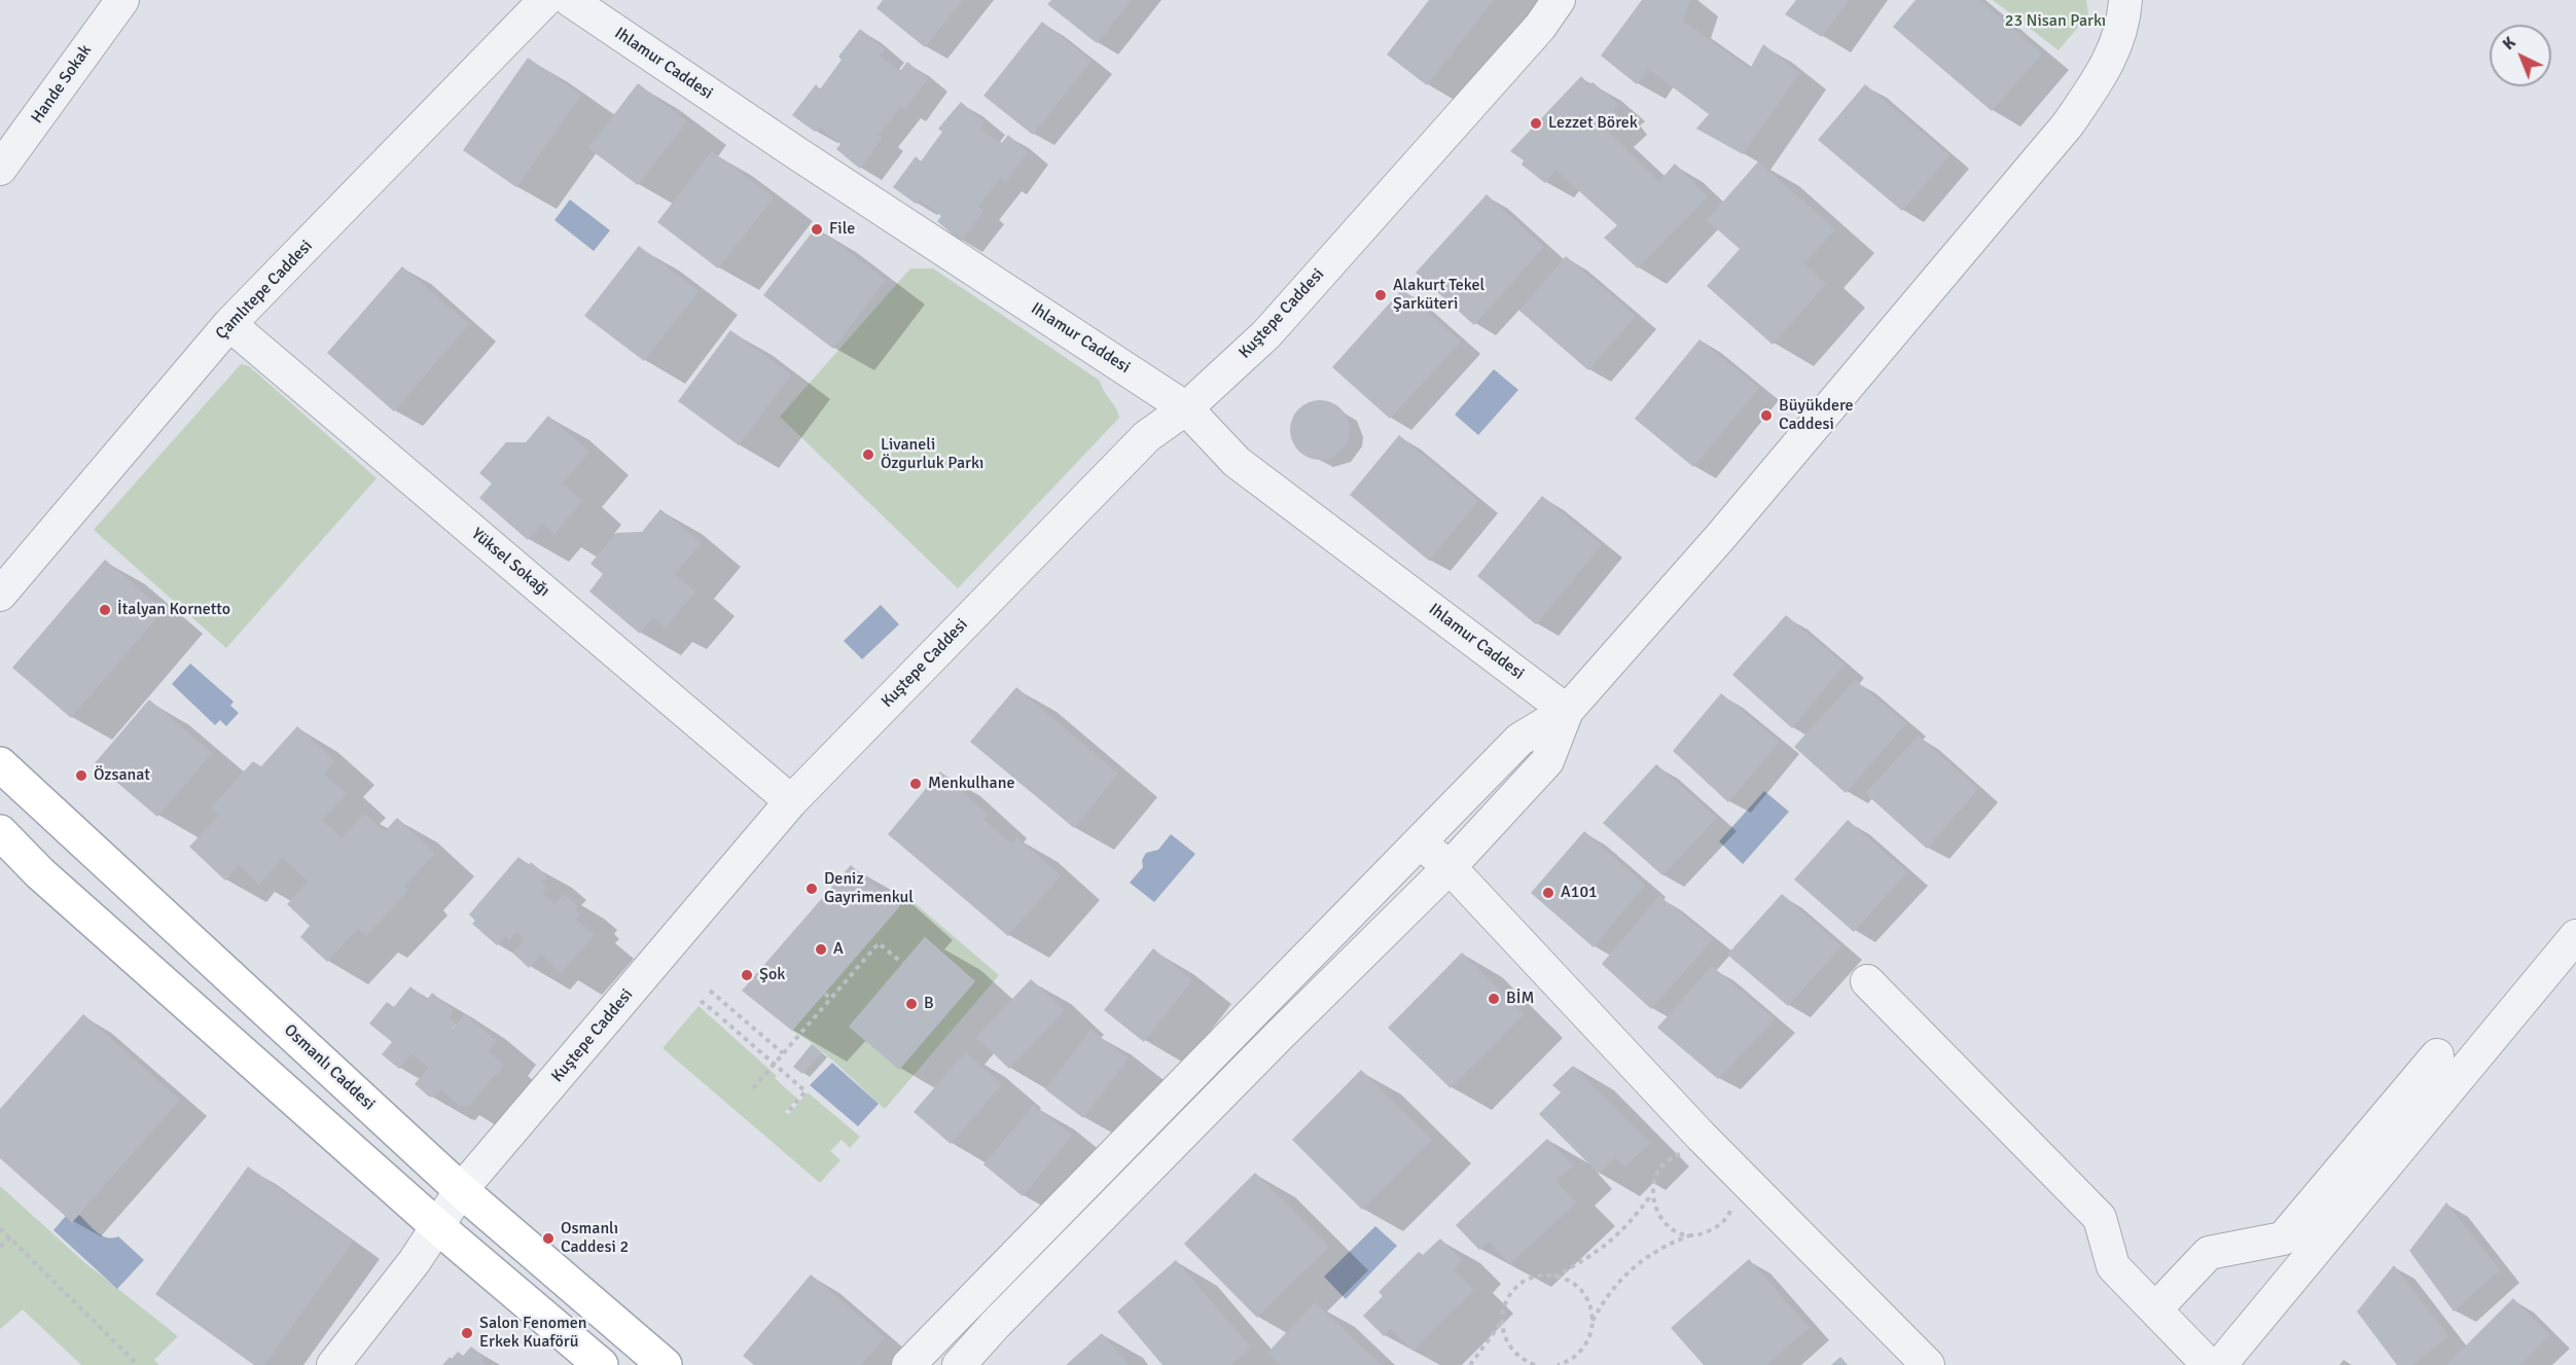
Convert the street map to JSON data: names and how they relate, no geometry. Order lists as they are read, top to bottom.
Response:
{
  "streets": {
    "main road": ["Osmanlı Caddesi"],
    "street": [
      "Ihlamur Caddesi",
      "Hande Sokak",
      "Çamlıtepe Caddesi",
      "Kuştepe Caddesi",
      "Yüksel Sokağı"
    ]
  },
  "crossings": [
    ["Ihlamur Caddesi", "Kuştepe Caddesi"],
    ["Çamlıtepe Caddesi", "Yüksel Sokağı"],
    ["Kuştepe Caddesi", "Yüksel Sokağı"],
    ["Kuştepe Caddesi", "Osmanlı Caddesi"]
  ],
  "parks": ["23 Nisan Parkı"],
  "places": [
    "Lezzet Börek",
    "File",
    "Alakurt Tekel Şarküteri",
    "Büyükdere Caddesi",
    "Livaneli Özgurluk Parkı",
    "İtalyan Kornetto",
    "Özsanat",
    "Menkulhane",
    "Deniz Gayrimenkul",
    "A101",
    "A",
    "Şok",
    "BİM",
    "B",
    "Osmanlı Caddesi 2",
    "Salon Fenomen Erkek Kuaförü"
  ],
  "north": "top left"
}
